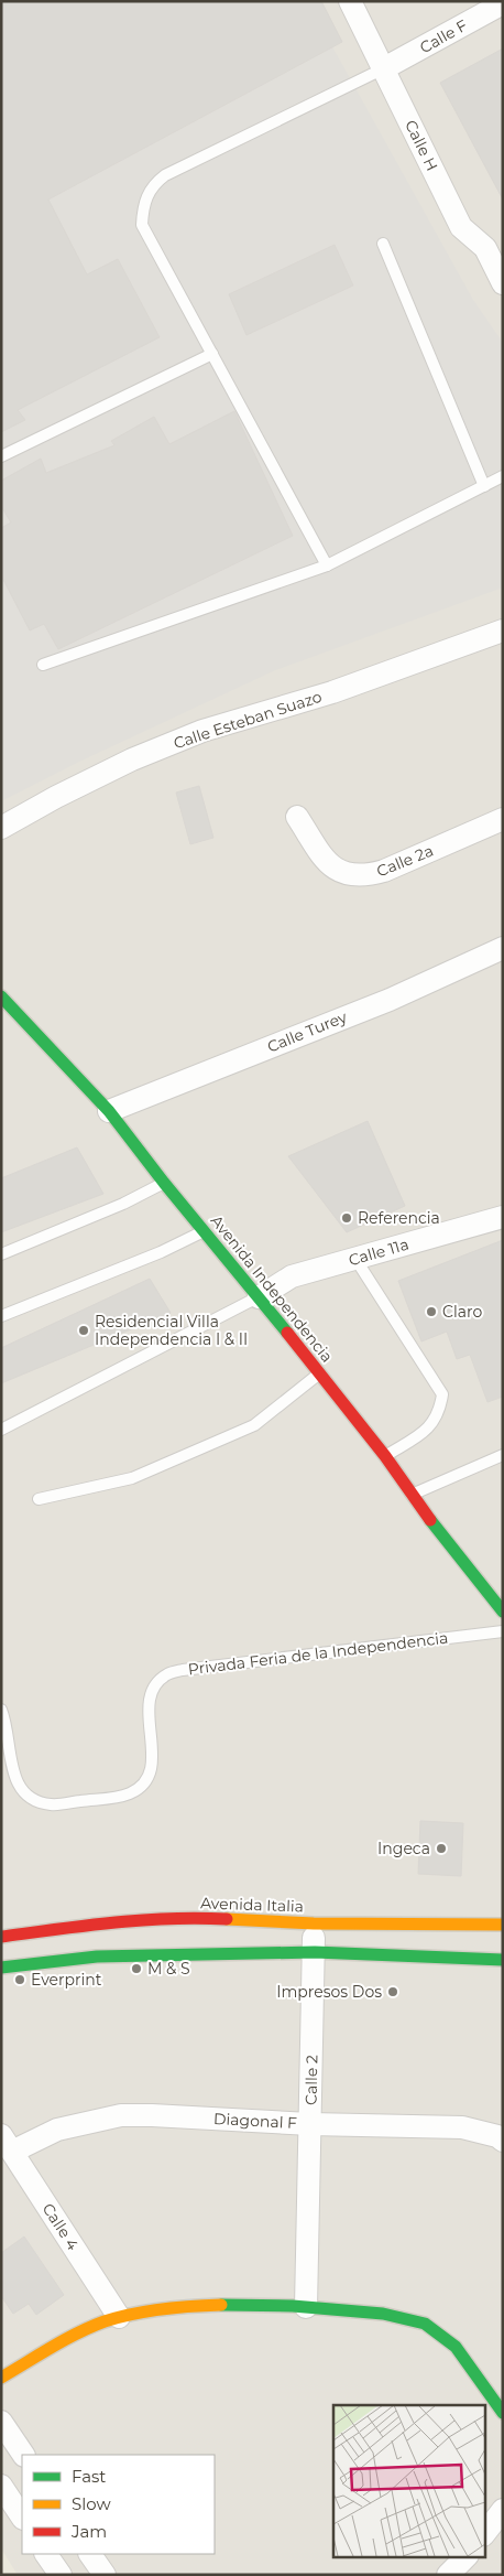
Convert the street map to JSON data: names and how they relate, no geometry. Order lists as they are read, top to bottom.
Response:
{
  "streets": {
    "street": [
      "Calle F",
      "Calle H",
      "Calle Esteban Suazo",
      "Calle 2a",
      "Calle Turey",
      "Calle 11a",
      "Avenida Independencia",
      "Avenida Italia",
      "Calle 2",
      "Diagonal F",
      "Calle 4"
    ],
    "lane": ["Privada Feria de la Independencia"]
  },
  "crossings": [
    ["Calle F", "Calle H"],
    ["Calle Turey", "Avenida Independencia"],
    ["Calle 11a", "Avenida Independencia"],
    ["Avenida Italia", "Calle 2"],
    ["Calle 2", "Diagonal F"],
    ["Diagonal F", "Calle 4"]
  ],
  "places": [
    "Referencia",
    "Claro",
    "Residencial Villa Independencia I & II",
    "Ingeca",
    "M & S",
    "Everprint",
    "Impresos Dos"
  ],
  "legend": ["Fast", "Slow", "Jam"]
}
